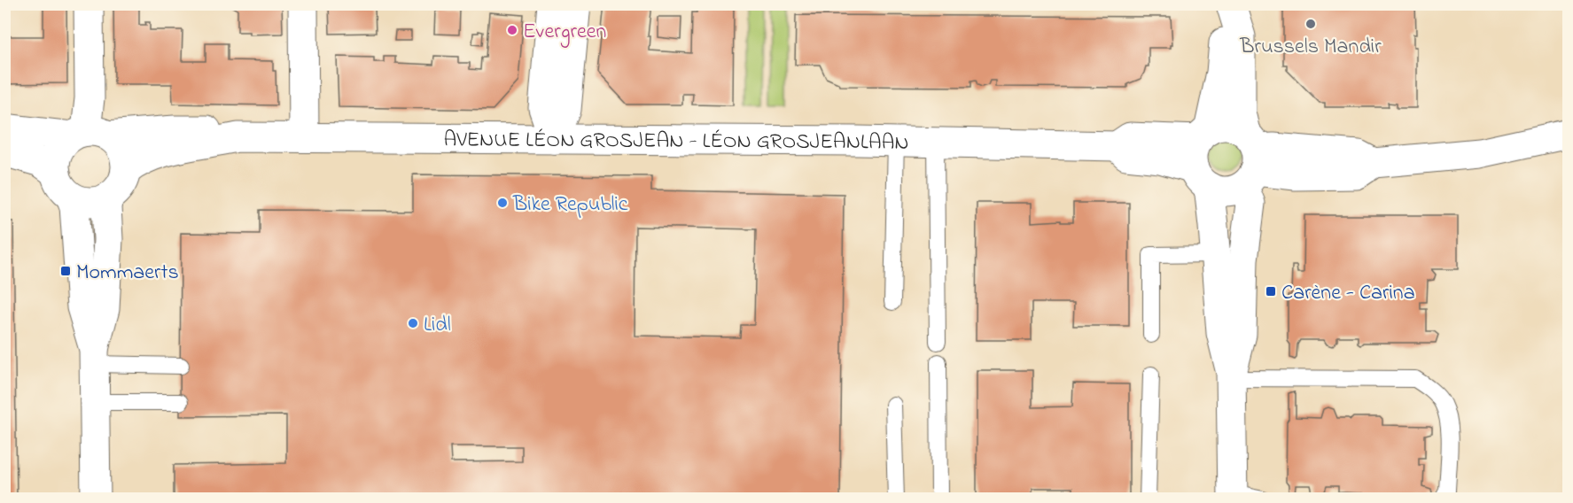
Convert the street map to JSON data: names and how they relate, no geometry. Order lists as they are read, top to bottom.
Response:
{
  "streets": {
    "street": ["AVENUE LÉON GROSJEAN - LÉON GROSJEANLAAN"]
  },
  "places": {
    "other": [
      "Brussels Mandir",
      "Evergreen",
      "Bike Republic",
      "Lidl"
    ],
    "transit": ["Mommaerts", "Carène - Carina"]
  }
}
